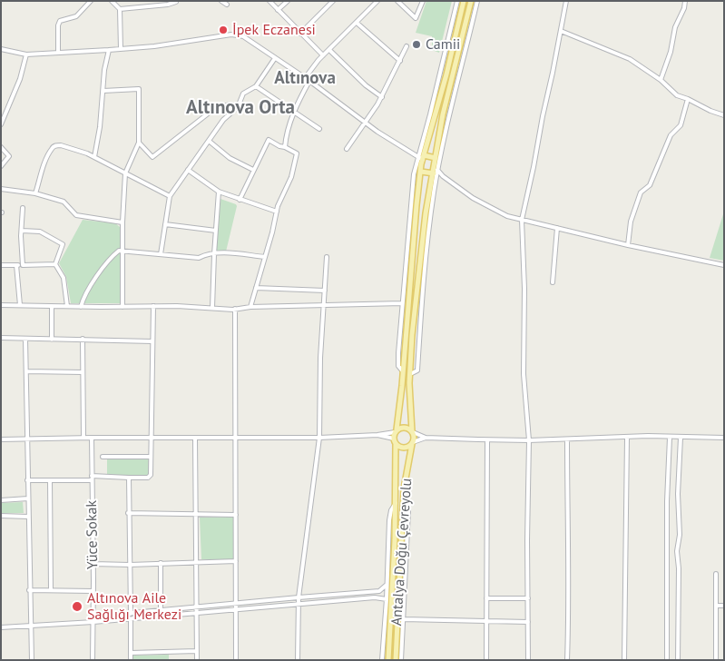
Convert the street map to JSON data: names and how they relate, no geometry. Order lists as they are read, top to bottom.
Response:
{
  "streets": {
    "main road": ["Antalya Doğu Çevreyolu"],
    "street": ["Yüce Sokak"]
  },
  "districts": ["Altınova", "Altınova Orta"],
  "places": ["İpek Eczanesi", "Camii", "Altınova Aile Sağlığı Merkezi"]
}
